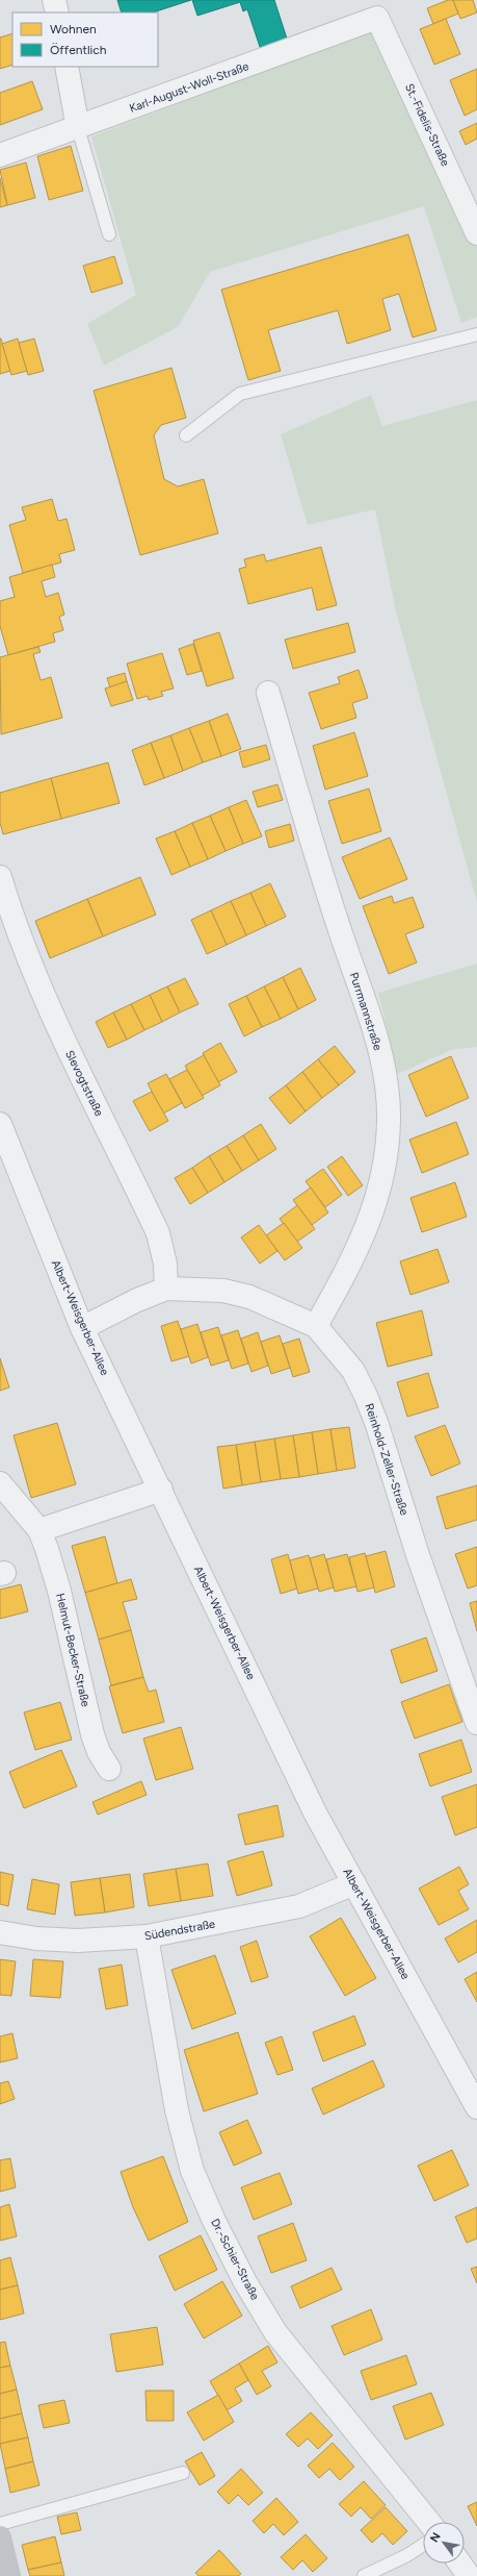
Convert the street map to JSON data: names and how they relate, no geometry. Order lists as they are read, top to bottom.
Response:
{
  "streets": {
    "street": [
      "Karl-August-Woll-Straße",
      "St.-Fidelis-Straße",
      "Purrmannstraße",
      "Slevogtstraße",
      "Albert-Weisgerber-Allee",
      "Reinhold-Zeller-Straße",
      "Helmut-Becker-Straße",
      "Südendstraße",
      "Dr.-Schier-Straße"
    ]
  },
  "crossings": [
    ["Karl-August-Woll-Straße", "St.-Fidelis-Straße"],
    ["Purrmannstraße", "Reinhold-Zeller-Straße"],
    ["Slevogtstraße", "Reinhold-Zeller-Straße"],
    ["Albert-Weisgerber-Allee", "Reinhold-Zeller-Straße"],
    ["Albert-Weisgerber-Allee", "Südendstraße"],
    ["Südendstraße", "Dr.-Schier-Straße"]
  ],
  "legend": ["Wohnen", "Öffentlich"],
  "north": "top left"
}
